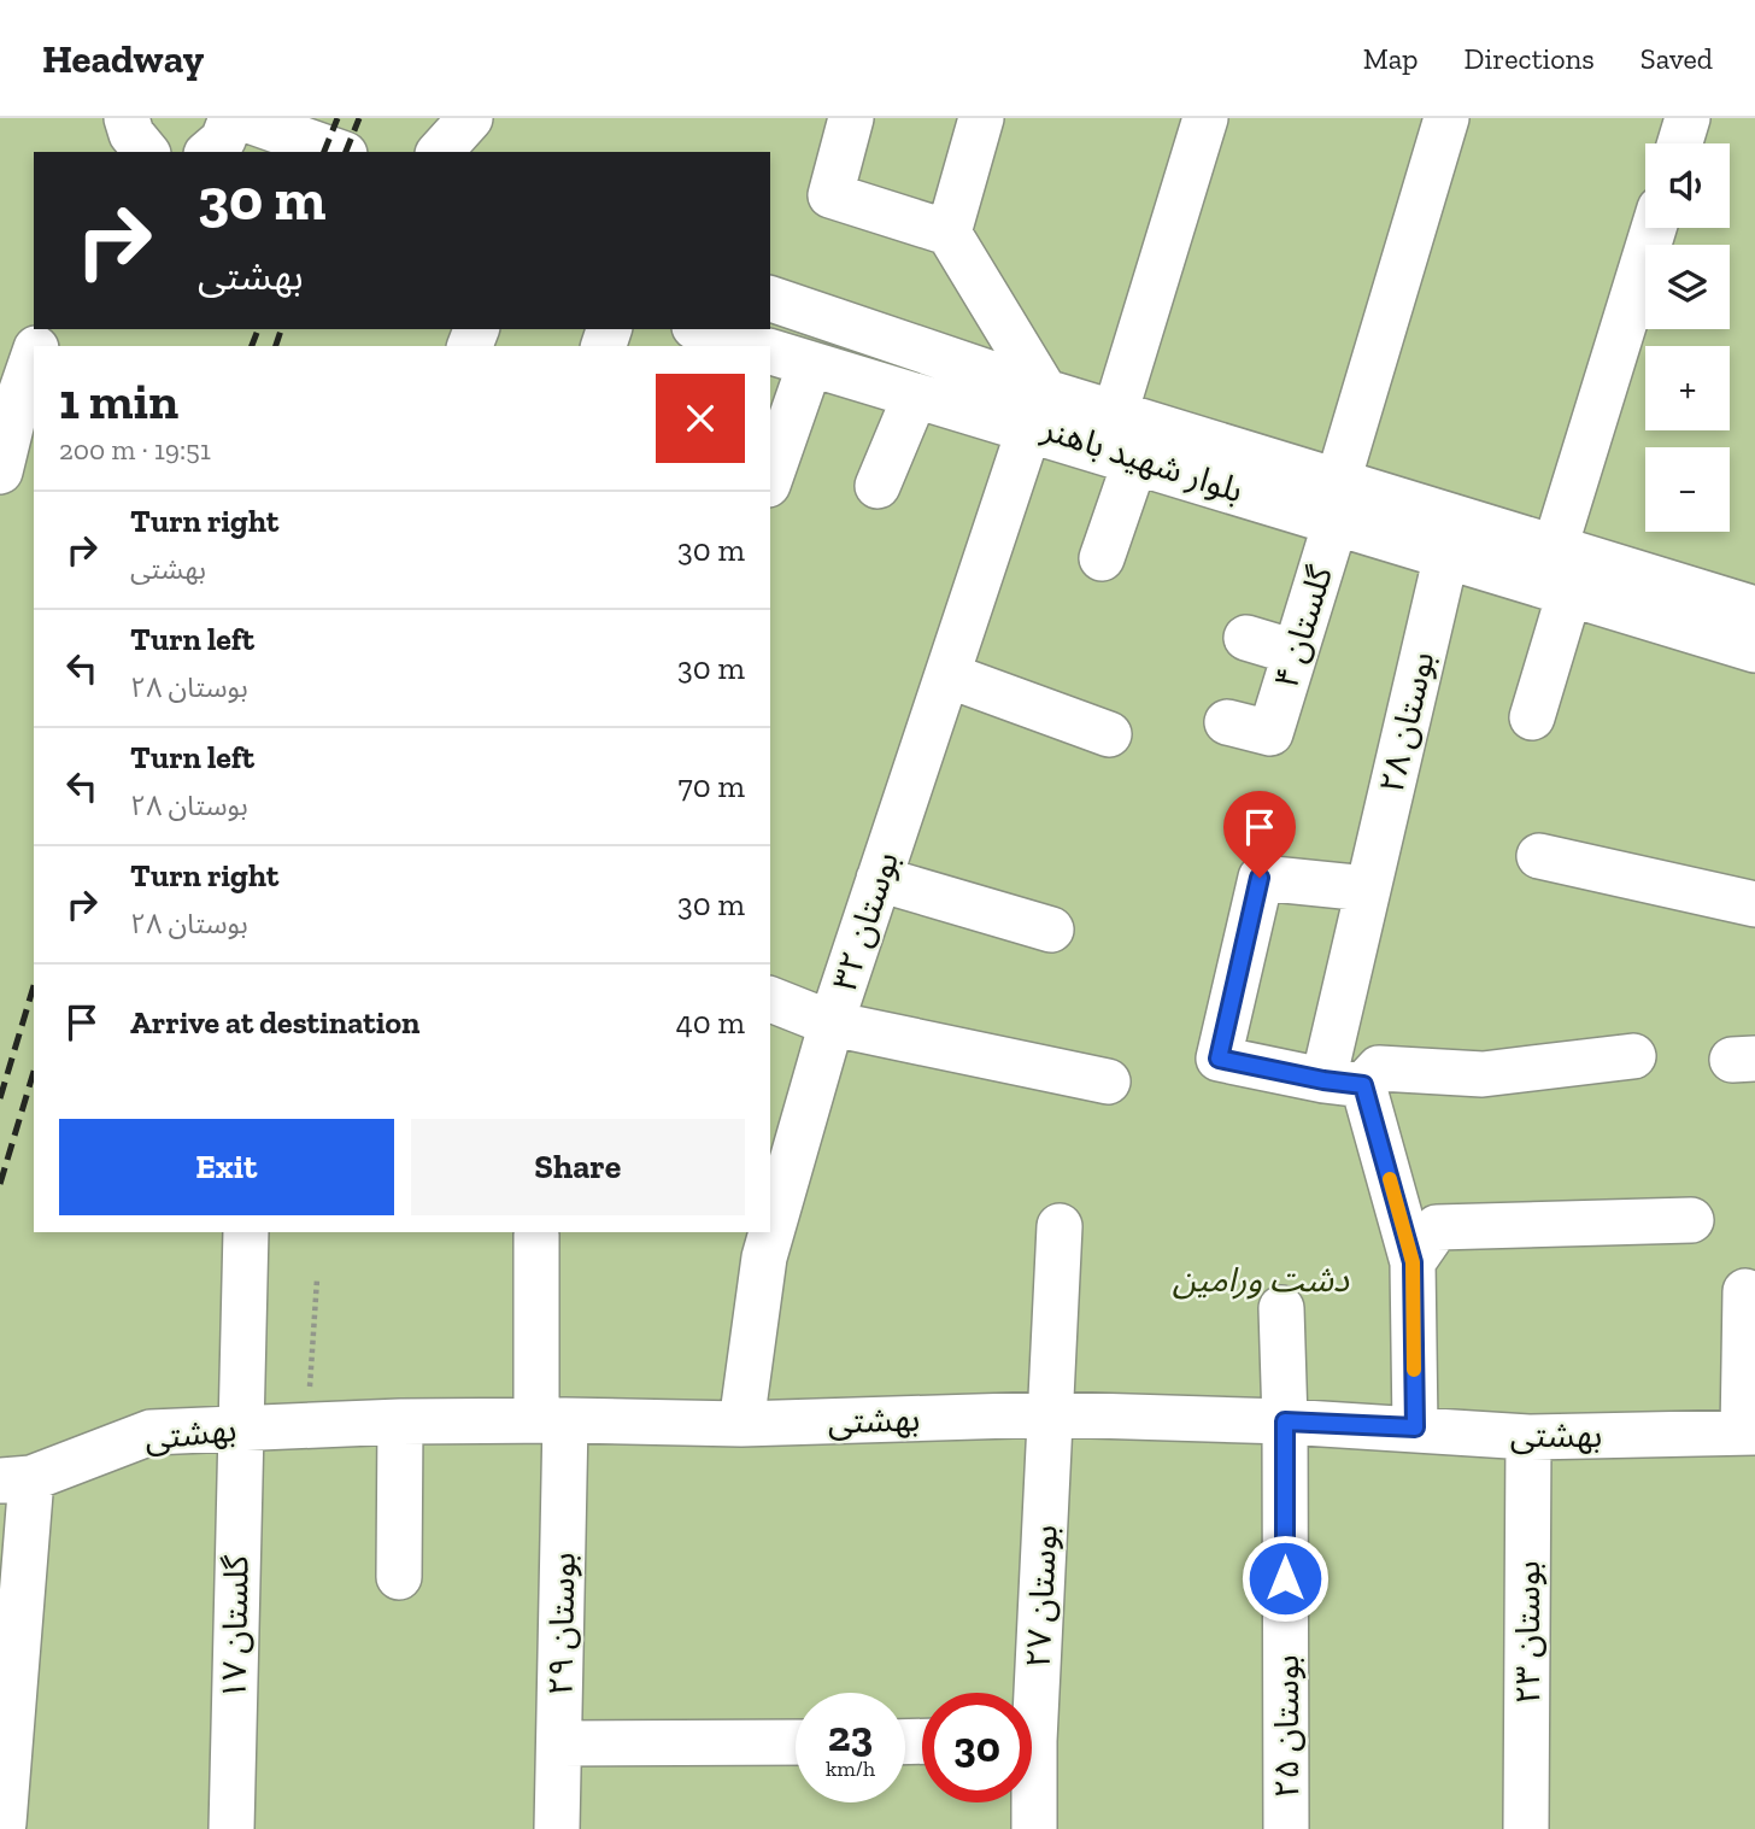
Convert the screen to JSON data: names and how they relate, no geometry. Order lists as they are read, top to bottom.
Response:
{
  "streets": {
    "street": [
      "بلوار شهید باهنر",
      "گلستان ۴",
      "بوستان ۲۸",
      "بوستان ۳۲",
      "بهشتی",
      "بوستان ۲۷",
      "بوستان ۲۹",
      "گلستان ۱۷",
      "بوستان ۲۳",
      "بوستان ۲۵"
    ]
  },
  "crossings": [
    ["بلوار شهید باهنر", "گلستان ۴"],
    ["بلوار شهید باهنر", "بوستان ۲۸"],
    ["بلوار شهید باهنر", "بوستان ۳۲"],
    ["بوستان ۲۸", "بهشتی"],
    ["بوستان ۳۲", "بهشتی"],
    ["بهشتی", "بوستان ۲۷"],
    ["بهشتی", "بوستان ۲۹"],
    ["بهشتی", "گلستان ۱۷"],
    ["بهشتی", "بوستان ۲۳"],
    ["بهشتی", "بوستان ۲۵"]
  ],
  "parks": ["دشت ورامین"],
  "page": {
    "header": "Headway",
    "nav": ["Map", "Directions", "Saved"],
    "map_buttons": ["+", "−"],
    "turn": ["30 m", "بهشتی"],
    "heading": ["1 min", "200 m · 19:51"],
    "list": [
      {
        "name": "Turn right",
        "note": "بهشتی",
        "value": "30 m"
      },
      {
        "name": "Turn left",
        "note": "بوستان ۲۸",
        "value": "30 m"
      },
      {
        "name": "Turn left",
        "note": "بوستان ۲۸",
        "value": "70 m"
      },
      {
        "name": "Turn right",
        "note": "بوستان ۲۸",
        "value": "30 m"
      },
      {
        "name": "Arrive at destination",
        "value": "40 m"
      }
    ],
    "buttons": ["Exit", "Share"],
    "speed": "23 km/h",
    "limit": "30"
  }
}
